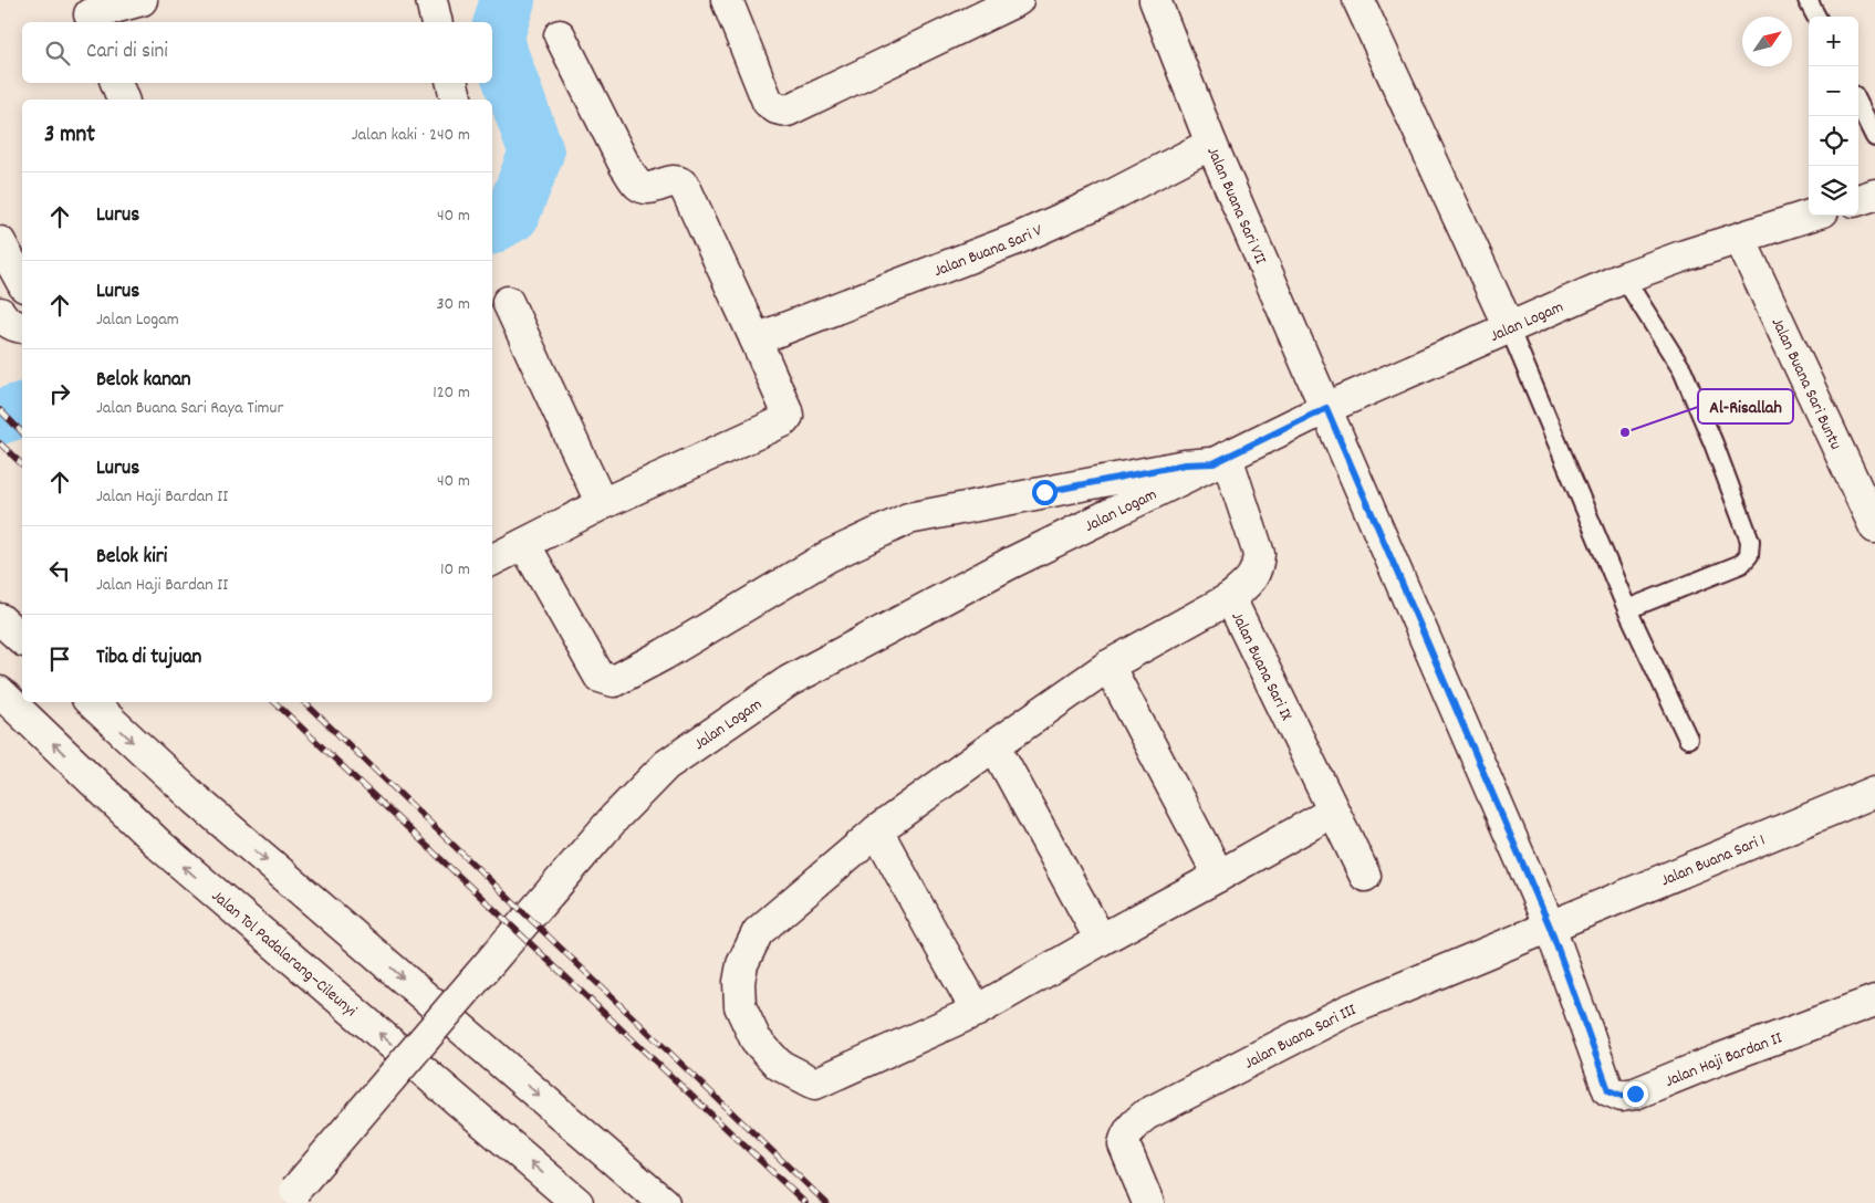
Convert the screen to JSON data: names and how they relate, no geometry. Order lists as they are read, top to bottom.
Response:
{
  "streets": {
    "main road": [
      "Jalan Buana Sari VII",
      "Jalan Buana Sari V",
      "Jalan Logam",
      "Jalan Buana Sari Buntu",
      "Jalan Buana Sari IX",
      "Jalan Buana Sari 1",
      "Jalan Tol Padalarang–Cileunyi",
      "Jalan Buana Sari III",
      "Jalan Haji Bardan II"
    ]
  },
  "crossings": [
    ["Jalan Buana Sari VII", "Jalan Buana Sari V"],
    ["Jalan Buana Sari VII", "Jalan Logam"],
    ["Jalan Buana Sari VII", "Jalan Buana Sari 1"],
    ["Jalan Buana Sari VII", "Jalan Buana Sari III"],
    ["Jalan Buana Sari VII", "Jalan Haji Bardan II"],
    ["Jalan Logam", "Jalan Buana Sari Buntu"],
    ["Jalan Logam", "Jalan Buana Sari IX"],
    ["Jalan Buana Sari 1", "Jalan Buana Sari III"],
    ["Jalan Buana Sari 1", "Jalan Haji Bardan II"],
    ["Jalan Buana Sari III", "Jalan Haji Bardan II"]
  ],
  "places": ["Al-Risallah"],
  "north": "top right",
  "page": {
    "map_buttons": ["+", "−"],
    "search": "Cari di sini",
    "heading": ["3 mnt", "Jalan kaki · 240 m"],
    "list": [
      ["Lurus", "40 m"],
      ["Lurus", "Jalan Logam", "30 m"],
      ["Belok kanan", "Jalan Buana Sari Raya Timur", "120 m"],
      ["Lurus", "Jalan Haji Bardan II", "40 m"],
      ["Belok kiri", "Jalan Haji Bardan II", "10 m"],
      "Tiba di tujuan"
    ]
  }
}
